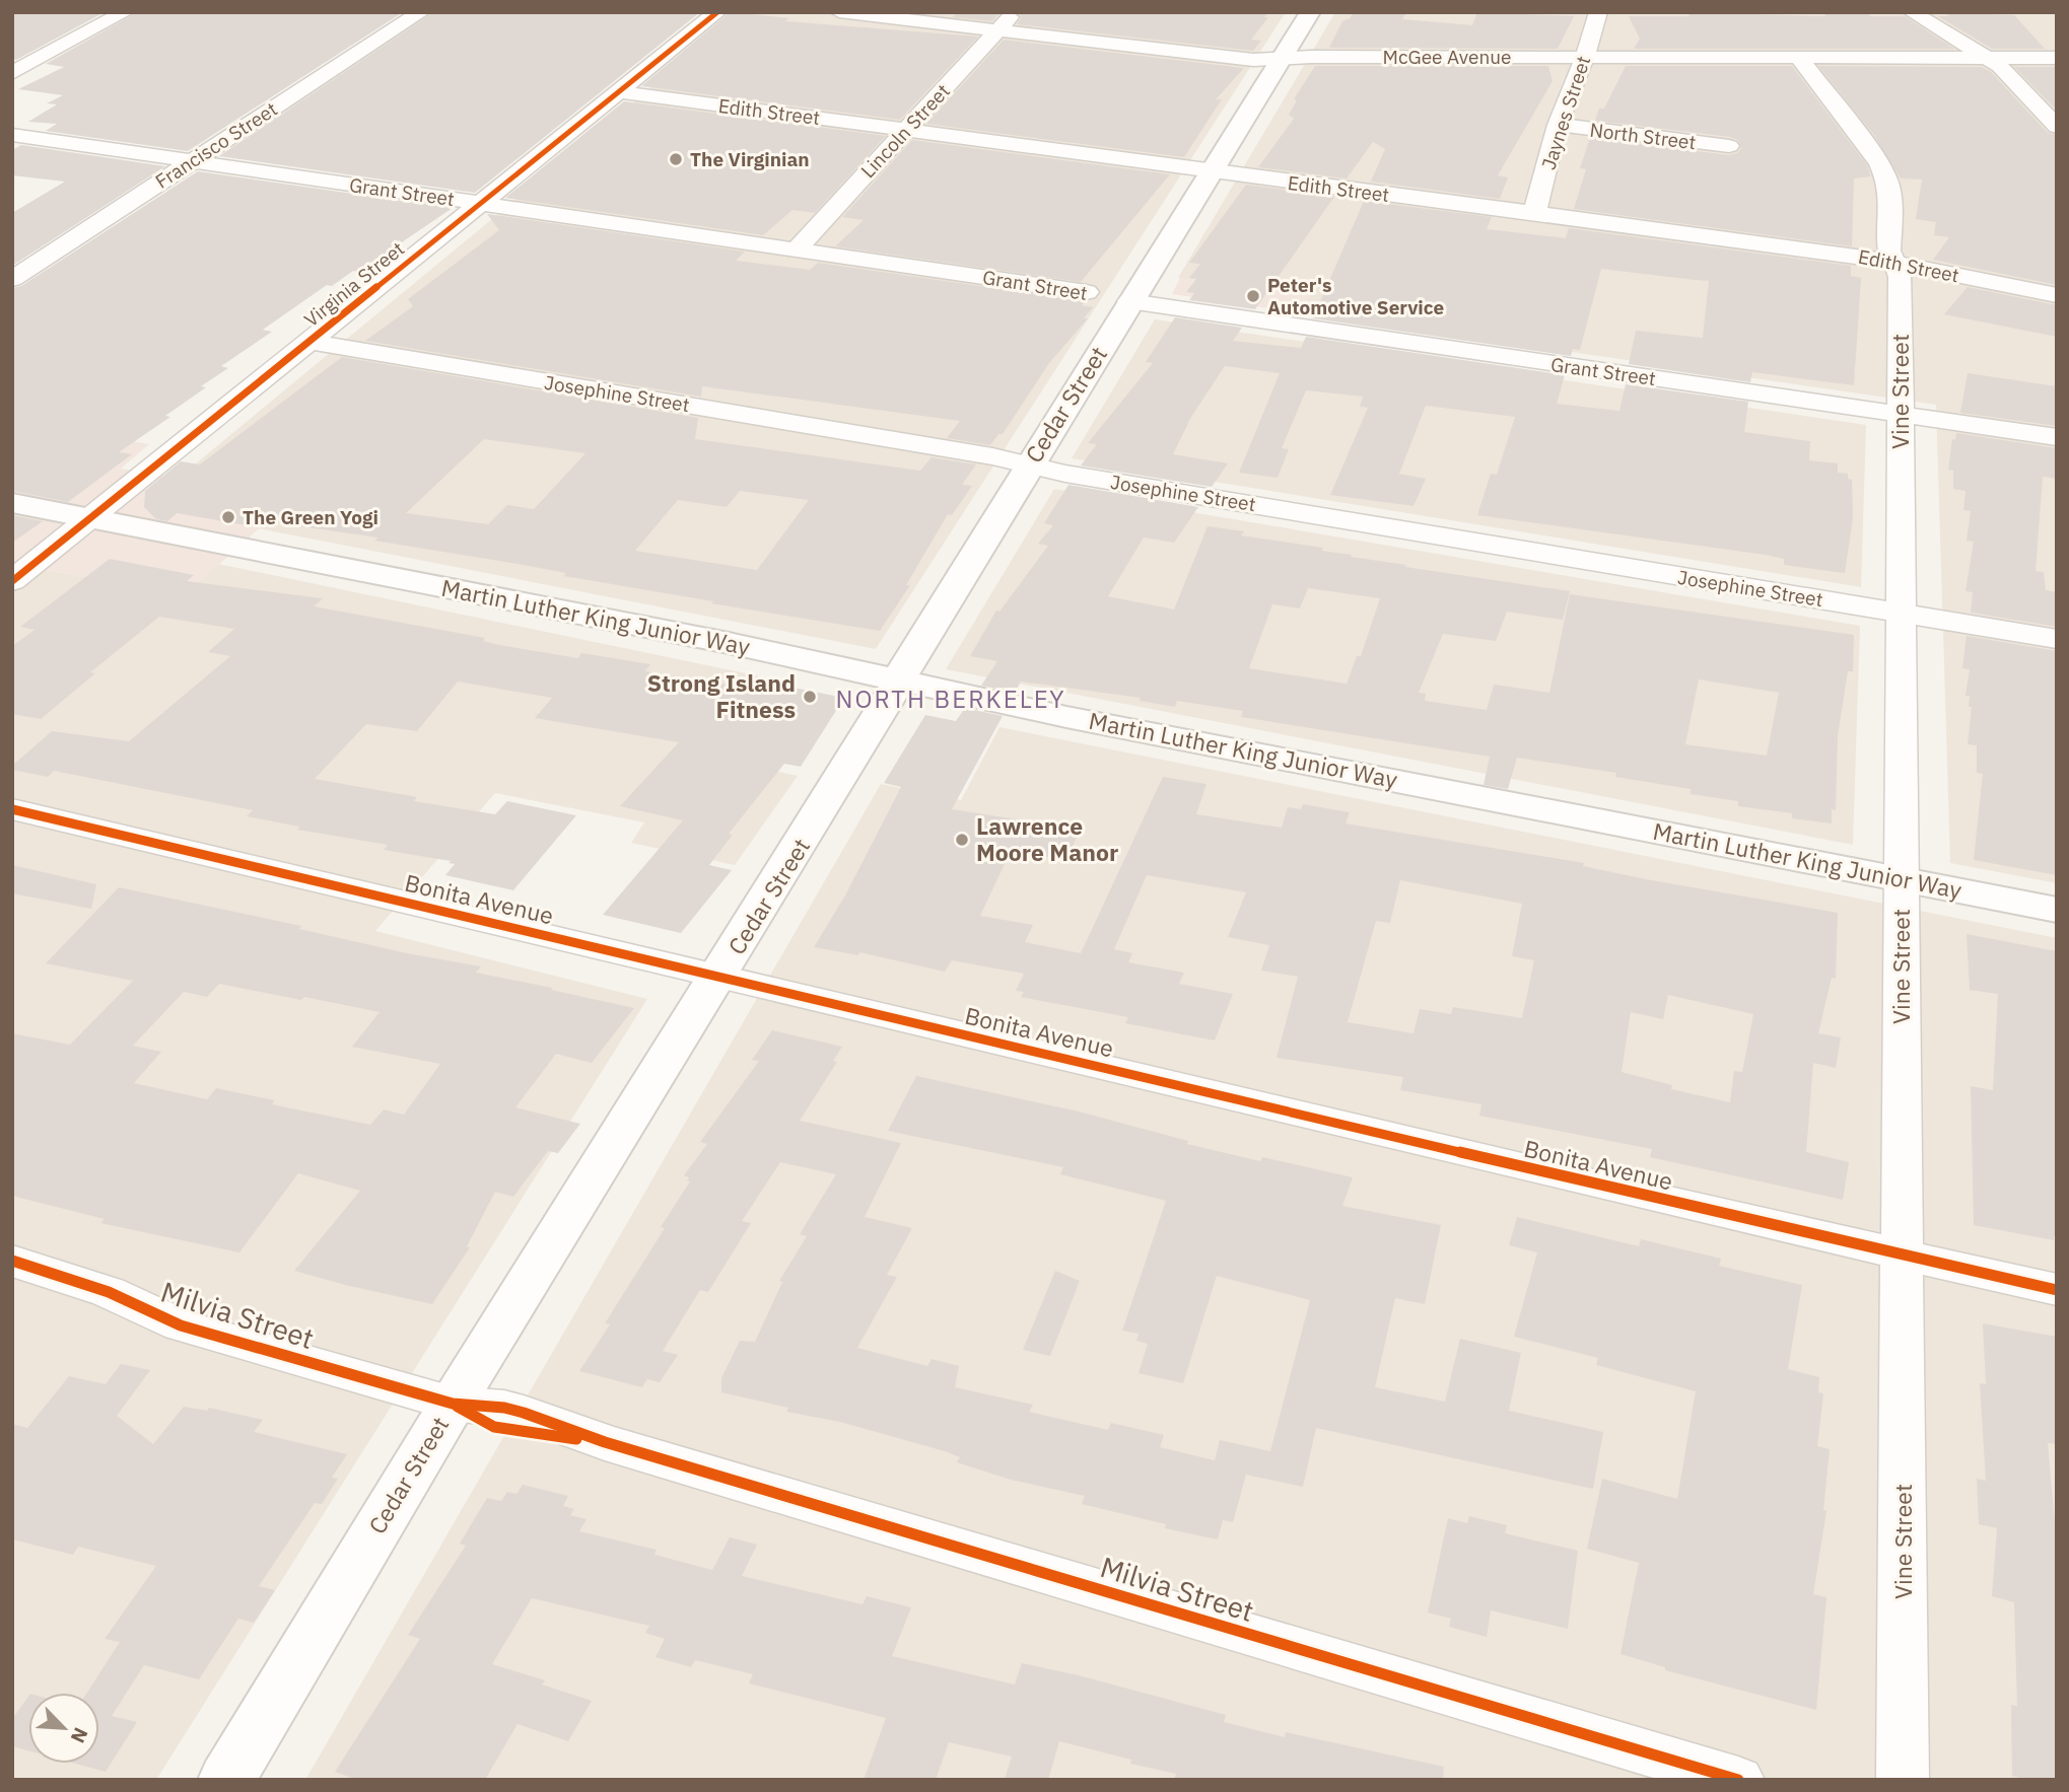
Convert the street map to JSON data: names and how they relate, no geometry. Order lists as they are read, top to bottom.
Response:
{
  "streets": {
    "street": [
      "McGee Avenue",
      "Edith Street",
      "Jaynes Street",
      "Lincoln Street",
      "North Street",
      "Francisco Street",
      "Grant Street",
      "Virginia Street",
      "Vine Street",
      "Josephine Street",
      "Cedar Street",
      "Martin Luther King Junior Way",
      "Bonita Avenue",
      "Milvia Street"
    ]
  },
  "crossings": [
    ["McGee Avenue", "Jaynes Street"],
    ["McGee Avenue", "Lincoln Street"],
    ["McGee Avenue", "Vine Street"],
    ["McGee Avenue", "Cedar Street"],
    ["Edith Street", "Jaynes Street"],
    ["Edith Street", "Lincoln Street"],
    ["Edith Street", "Virginia Street"],
    ["Edith Street", "Vine Street"],
    ["Edith Street", "Cedar Street"],
    ["Jaynes Street", "North Street"],
    ["Lincoln Street", "Grant Street"],
    ["Francisco Street", "Grant Street"],
    ["Grant Street", "Virginia Street"],
    ["Grant Street", "Vine Street"],
    ["Grant Street", "Cedar Street"],
    ["Virginia Street", "Josephine Street"],
    ["Virginia Street", "Martin Luther King Junior Way"],
    ["Vine Street", "Josephine Street"],
    ["Vine Street", "Martin Luther King Junior Way"],
    ["Vine Street", "Bonita Avenue"],
    ["Josephine Street", "Cedar Street"],
    ["Cedar Street", "Martin Luther King Junior Way"],
    ["Cedar Street", "Bonita Avenue"],
    ["Cedar Street", "Milvia Street"]
  ],
  "districts": ["NORTH BERKELEY"],
  "places": [
    "The Virginian",
    "Peter's Automotive Service",
    "The Green Yogi",
    "Strong Island Fitness",
    "Lawrence Moore Manor"
  ],
  "north": "bottom right"
}
